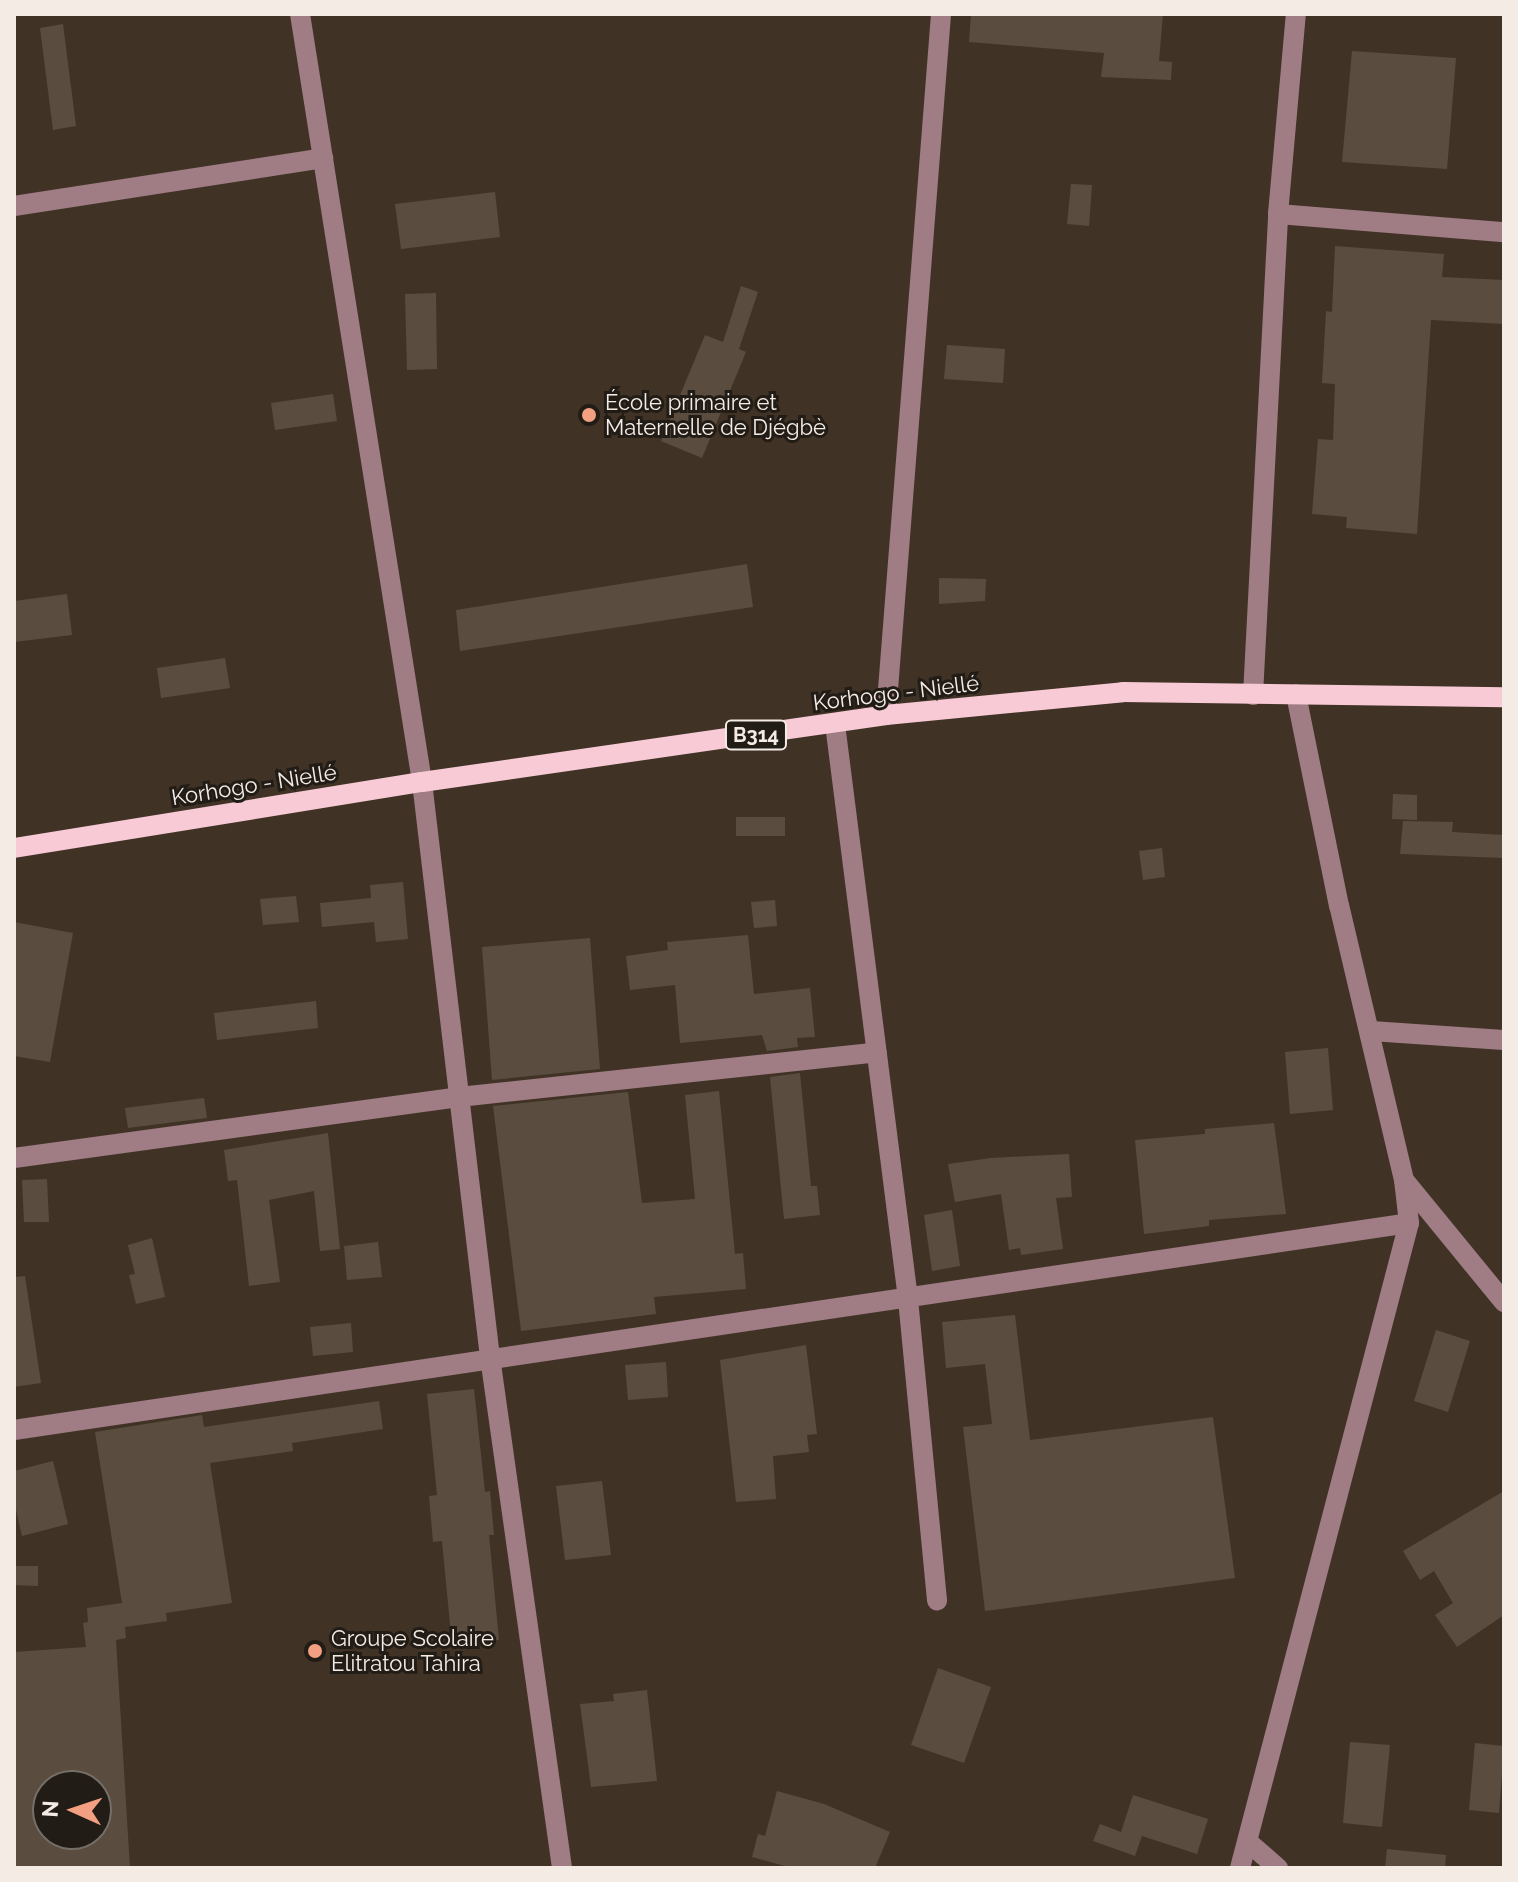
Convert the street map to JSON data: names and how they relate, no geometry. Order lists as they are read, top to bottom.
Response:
{
  "streets": {
    "main road": ["Korhogo - Niellé", "B314"]
  },
  "places": ["École primaire et Maternelle de Djégbè", "Groupe Scolaire Elitratou Tahira"],
  "north": "left"
}
